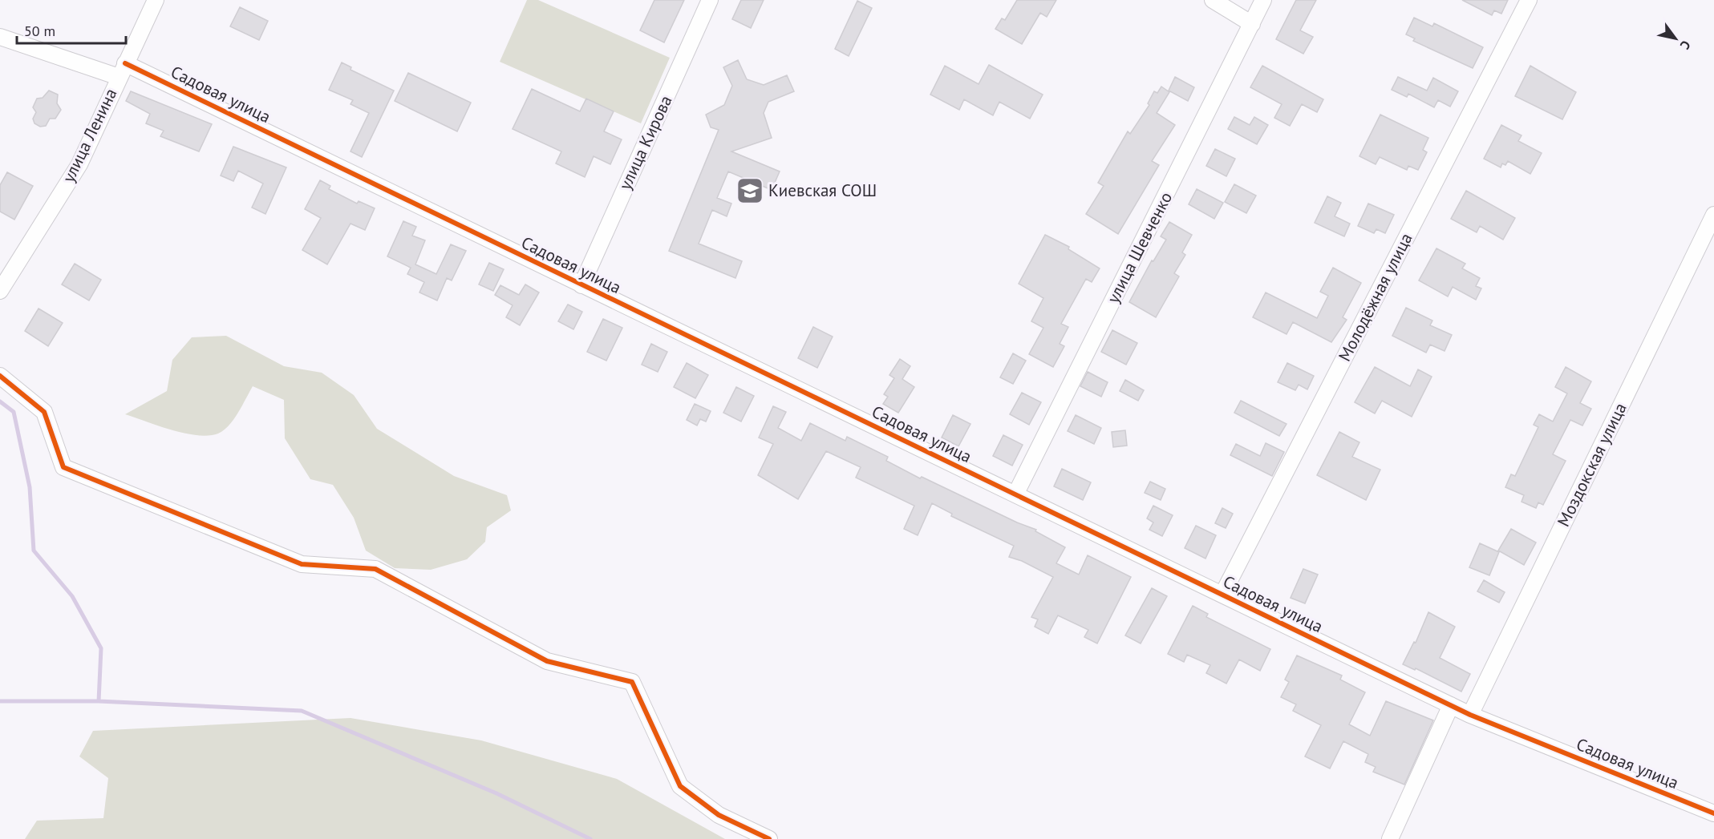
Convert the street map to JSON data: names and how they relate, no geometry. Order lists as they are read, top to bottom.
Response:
{
  "streets": {
    "street": [
      "Садовая улица",
      "улица Ленина",
      "улица Кирова",
      "улица Шевченко",
      "Молодёжная улица",
      "Моздокская улица"
    ]
  },
  "crossings": [
    ["Садовая улица", "улица Ленина"],
    ["Садовая улица", "улица Кирова"],
    ["Садовая улица", "улица Шевченко"],
    ["Садовая улица", "Молодёжная улица"],
    ["Садовая улица", "Моздокская улица"]
  ],
  "places": {
    "school or university": ["Киевская СОШ"]
  },
  "scale_bar": "50 m",
  "north": "bottom right"
}
